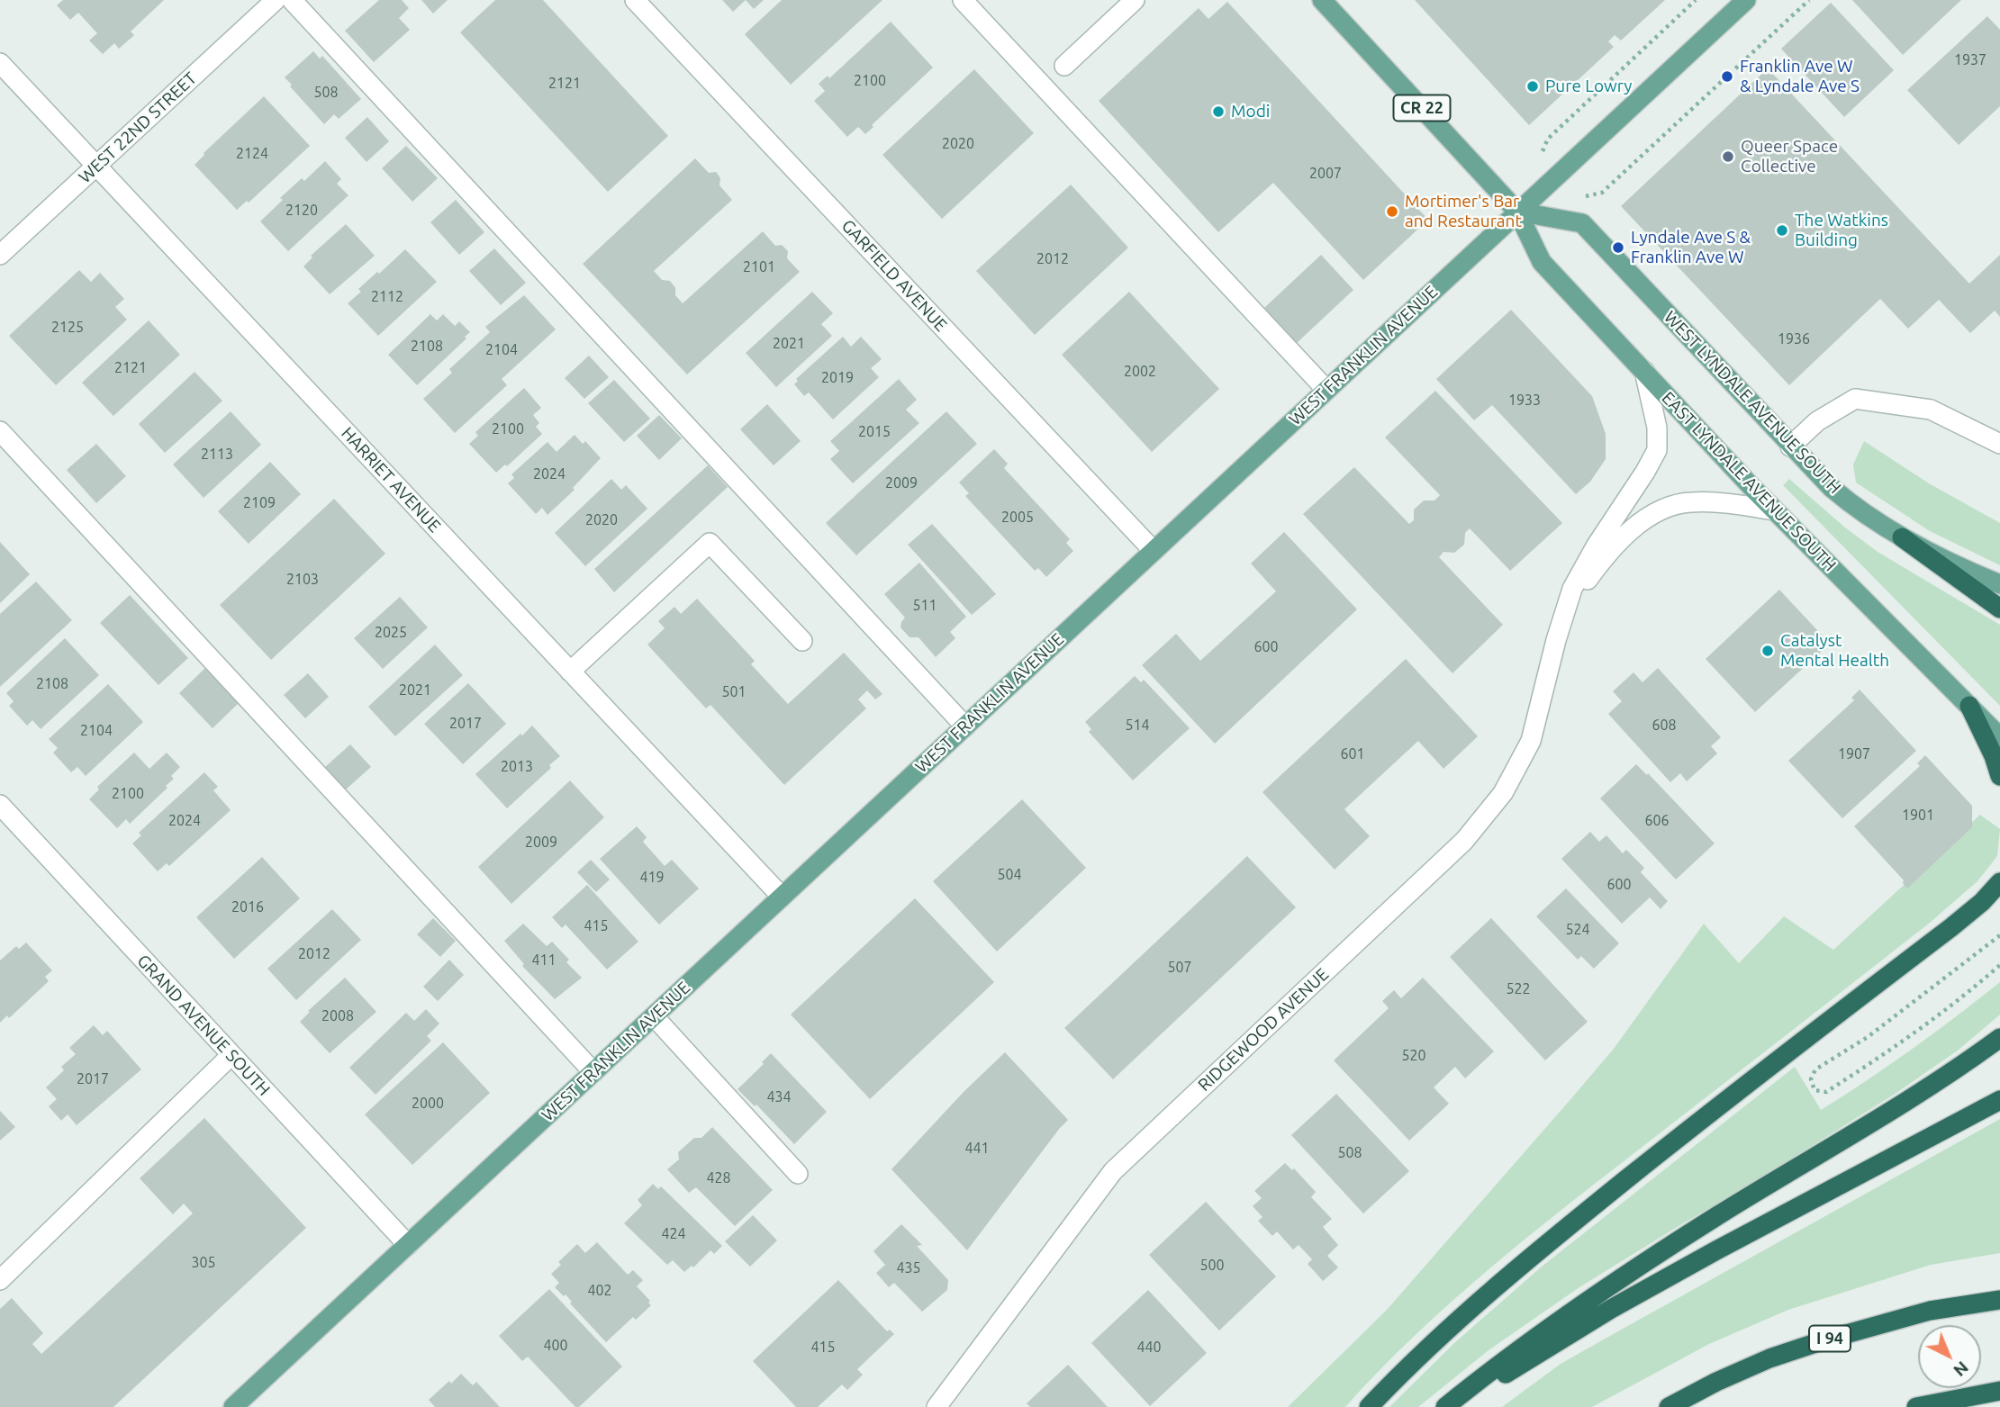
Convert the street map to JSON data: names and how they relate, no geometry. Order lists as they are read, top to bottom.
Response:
{
  "streets": {
    "highway": ["I 94"],
    "main road": [
      "CR 22",
      "WEST FRANKLIN AVENUE",
      "WEST LYNDALE AVENUE SOUTH",
      "EAST LYNDALE AVENUE SOUTH"
    ],
    "street": [
      "WEST 22ND STREET",
      "GARFIELD AVENUE",
      "HARRIET AVENUE",
      "GRAND AVENUE SOUTH",
      "RIDGEWOOD AVENUE"
    ]
  },
  "crossings": [
    ["CR 22", "WEST FRANKLIN AVENUE"],
    ["CR 22", "WEST LYNDALE AVENUE SOUTH"],
    ["CR 22", "EAST LYNDALE AVENUE SOUTH"],
    ["WEST 22ND STREET", "HARRIET AVENUE"],
    ["GARFIELD AVENUE", "WEST FRANKLIN AVENUE"],
    ["WEST FRANKLIN AVENUE", "WEST LYNDALE AVENUE SOUTH"],
    ["WEST FRANKLIN AVENUE", "HARRIET AVENUE"],
    ["WEST FRANKLIN AVENUE", "EAST LYNDALE AVENUE SOUTH"],
    ["WEST FRANKLIN AVENUE", "GRAND AVENUE SOUTH"],
    ["WEST LYNDALE AVENUE SOUTH", "EAST LYNDALE AVENUE SOUTH"],
    ["EAST LYNDALE AVENUE SOUTH", "RIDGEWOOD AVENUE"]
  ],
  "places": [
    "Franklin Ave W & Lyndale Ave S",
    "Pure Lowry",
    "Modi",
    "Queer Space Collective",
    "Mortimer's Bar and Restaurant",
    "The Watkins Building",
    "Lyndale Ave S & Franklin Ave W",
    "Catalyst Mental Health"
  ],
  "house_numbers": [
    "1937",
    "2100",
    "2121",
    "508",
    "2020",
    "2124",
    "2007",
    "2120",
    "2012",
    "2101",
    "2112",
    "2125",
    "1936",
    "2021",
    "2108",
    "2104",
    "2121",
    "2002",
    "2019",
    "1933",
    "2100",
    "2015",
    "2113",
    "2024",
    "2009",
    "2109",
    "2005",
    "2020",
    "2103",
    "511",
    "2025",
    "600",
    "2108",
    "2021",
    "501",
    "2017",
    "514",
    "608",
    "2104",
    "601",
    "1907",
    "2013",
    "2100",
    "1901",
    "2024",
    "606",
    "2009",
    "504",
    "419",
    "600",
    "2016",
    "415",
    "524",
    "2012",
    "411",
    "507",
    "522",
    "2008",
    "520",
    "2017",
    "434",
    "2000",
    "441",
    "508",
    "428",
    "424",
    "305",
    "500",
    "435",
    "402",
    "400",
    "415",
    "440"
  ],
  "north": "bottom right"
}
